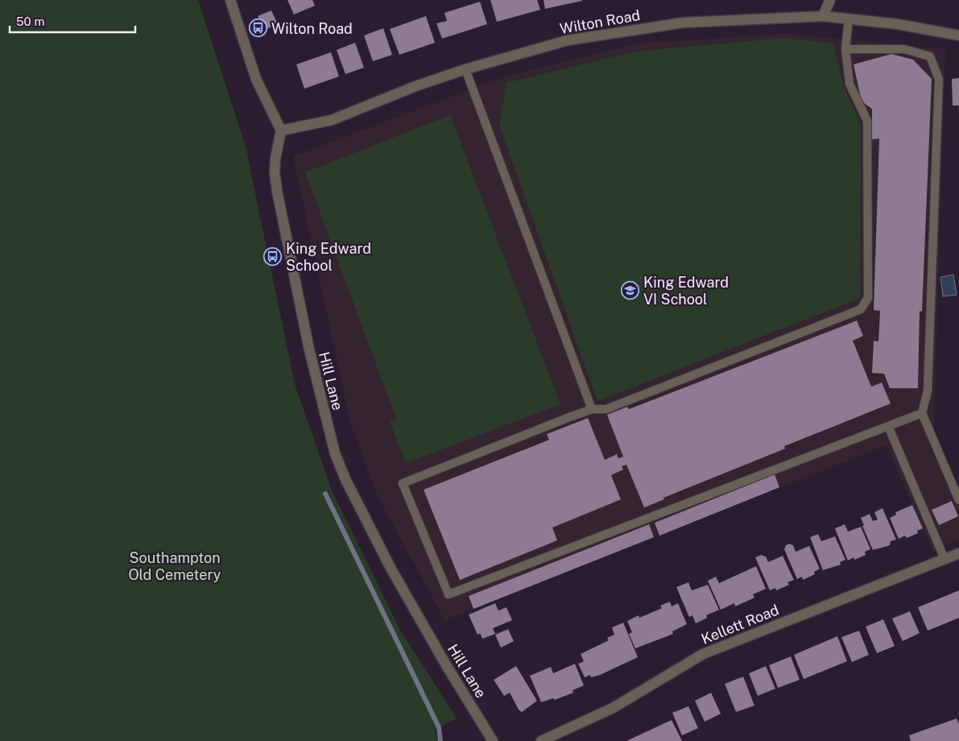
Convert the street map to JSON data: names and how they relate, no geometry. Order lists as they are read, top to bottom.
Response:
{
  "streets": {
    "street": ["Wilton Road", "Hill Lane", "Kellett Road"]
  },
  "crossings": [
    ["Wilton Road", "Hill Lane"]
  ],
  "parks": ["Southampton Old Cemetery"],
  "places": {
    "bus stop": ["Wilton Road", "King Edward School"],
    "school or university": ["King Edward VI School"]
  },
  "scale_bar": "50 m"
}
